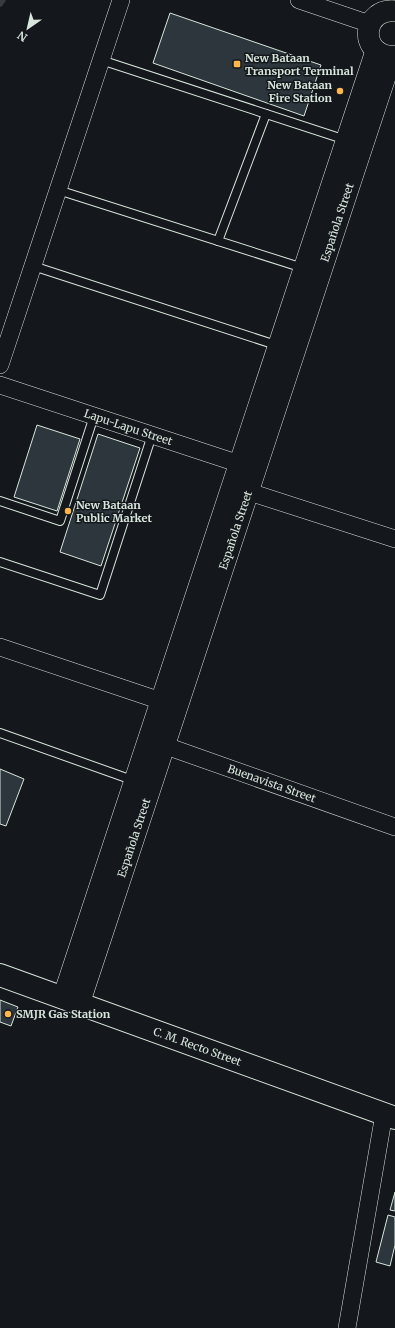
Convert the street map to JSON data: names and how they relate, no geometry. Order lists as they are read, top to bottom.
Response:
{
  "streets": {
    "main road": ["C. M. Recto Street"],
    "street": ["Española Street", "Lapu-Lapu Street", "Buenavista Street"]
  },
  "crossings": [
    ["Española Street", "Lapu-Lapu Street"],
    ["Española Street", "Buenavista Street"],
    ["Española Street", "C. M. Recto Street"]
  ],
  "places": {
    "transit": ["New Bataan Transport Terminal"],
    "other": ["New Bataan Fire Station", "New Bataan Public Market", "SMJR Gas Station"]
  },
  "north": "bottom left"
}
